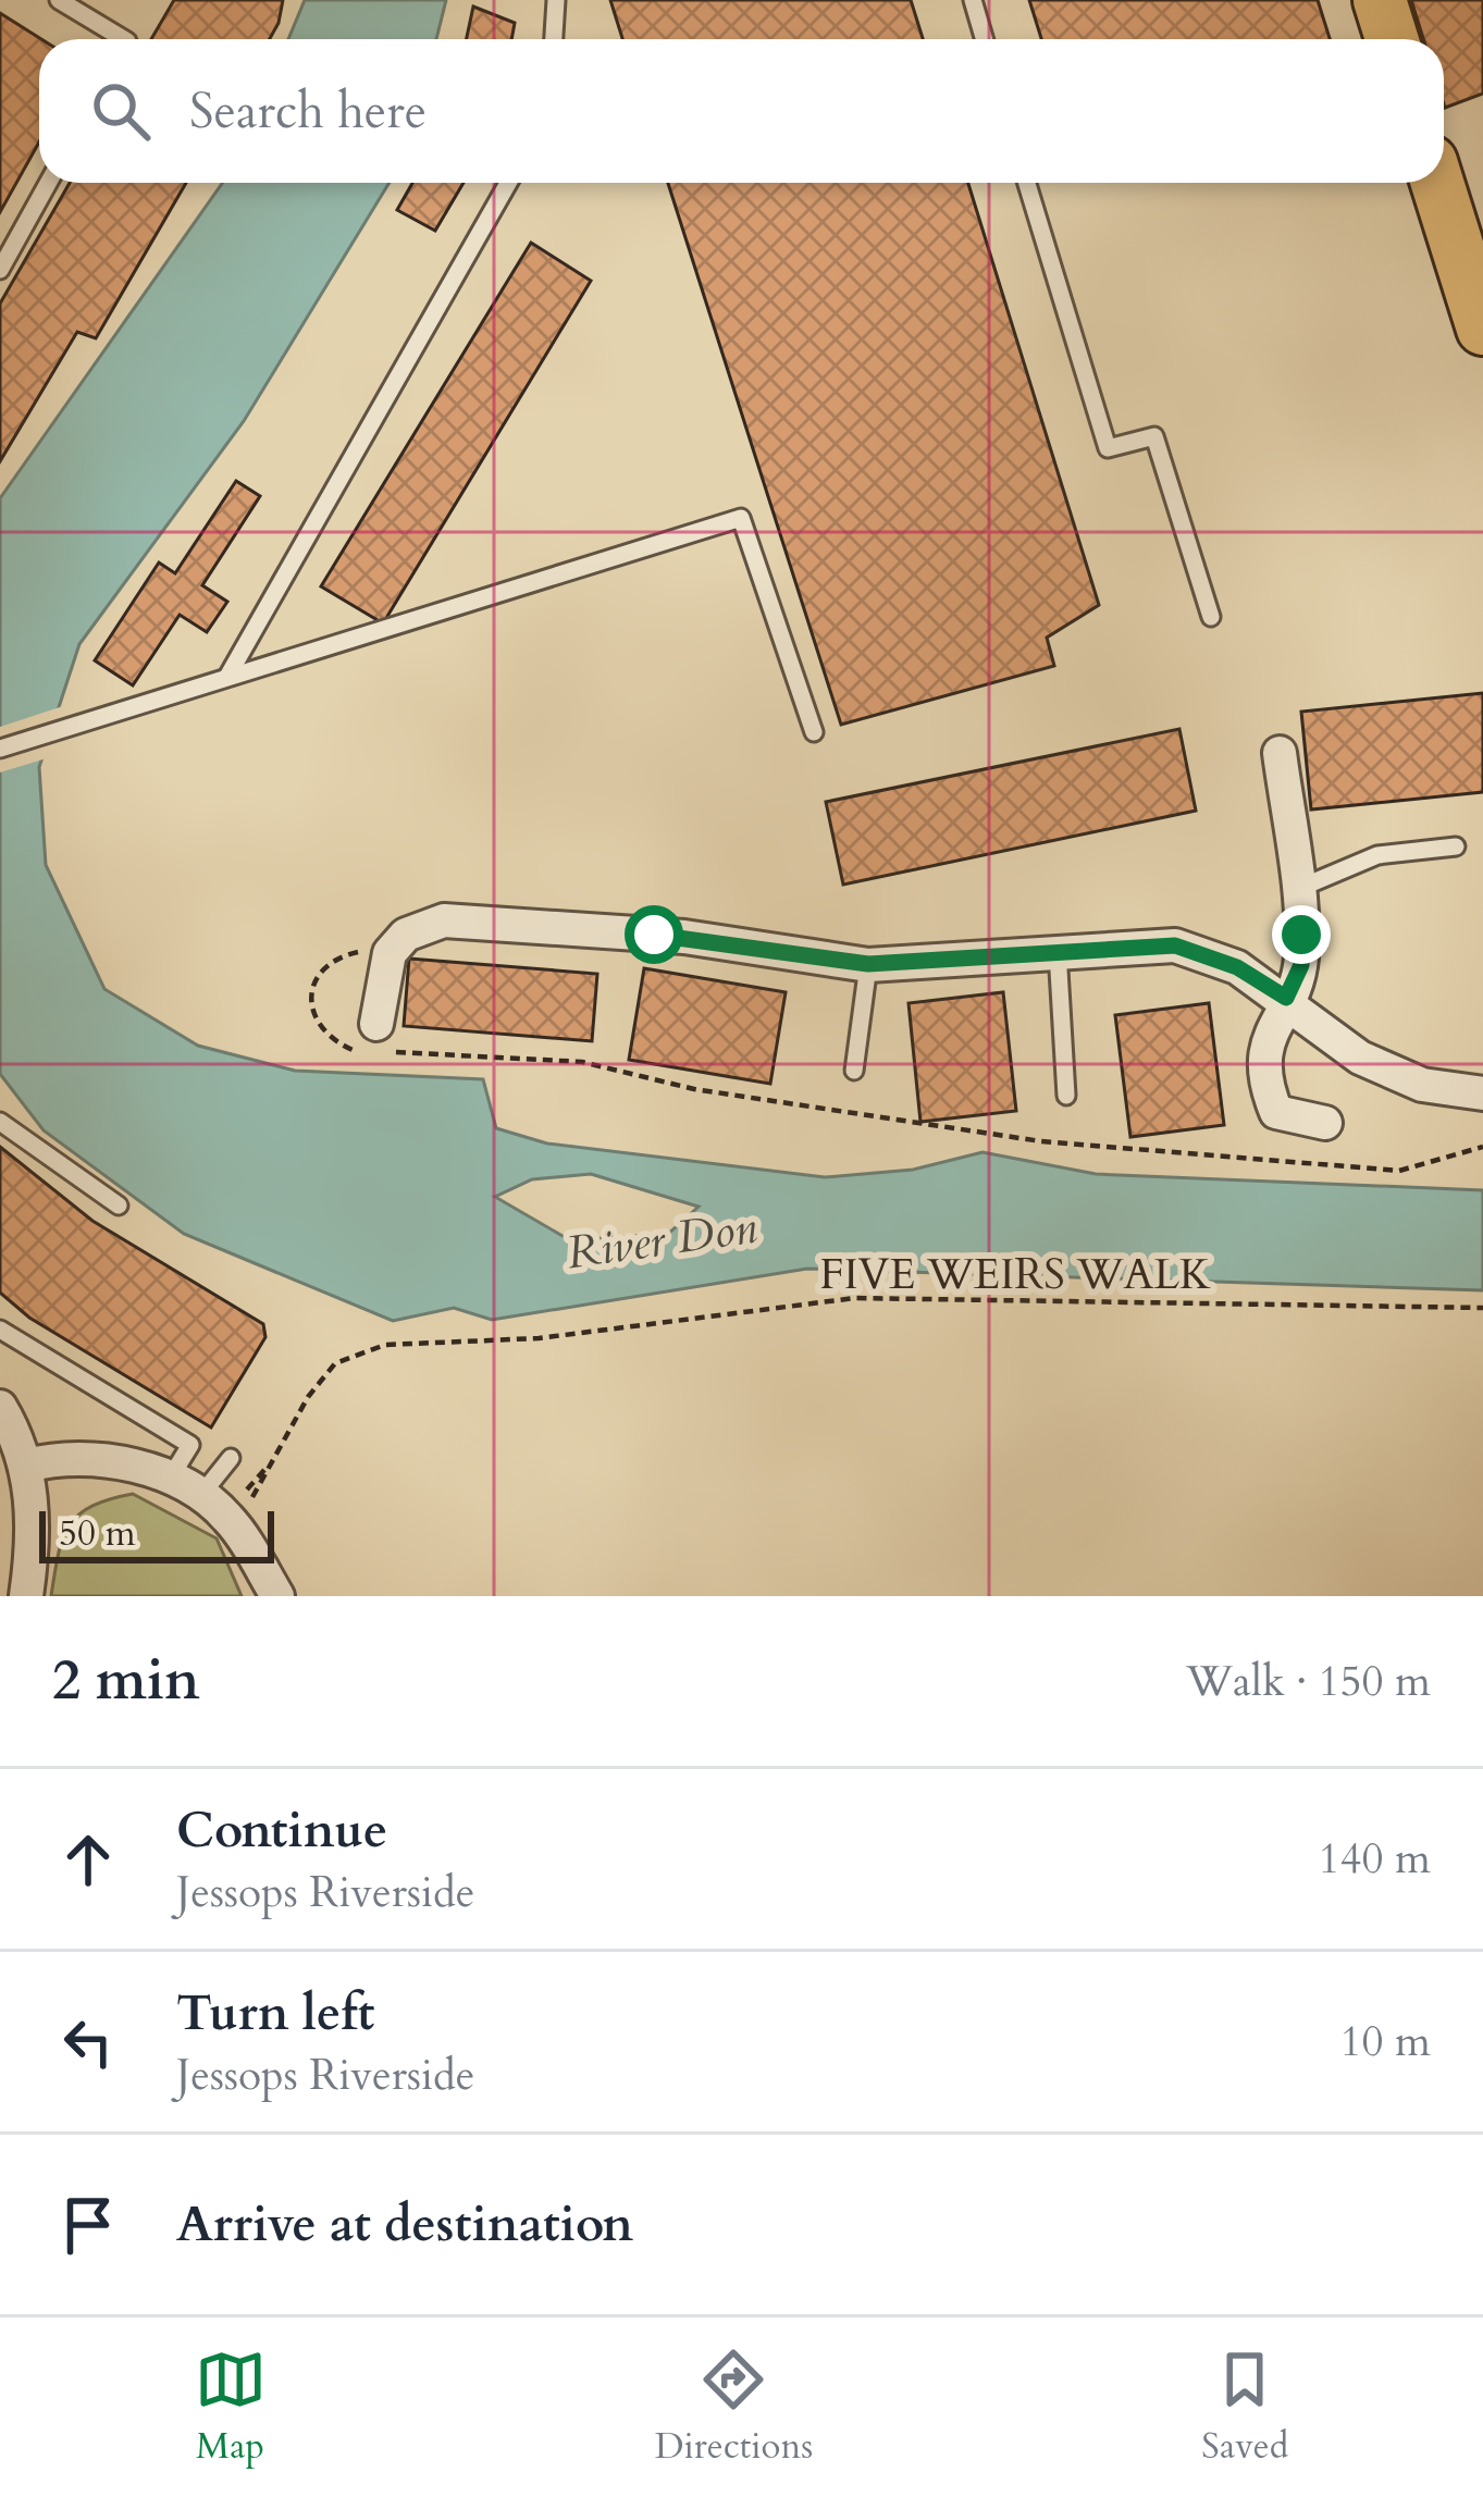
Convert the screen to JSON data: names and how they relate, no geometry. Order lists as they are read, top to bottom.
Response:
{
  "streets": {
    "path": ["FIVE WEIRS WALK"]
  },
  "water": ["River Don"],
  "scale_bar": "50 m",
  "page": {
    "search": "Search here",
    "scale": "50 m",
    "heading": ["2 min", "Walk · 150 m"],
    "list": [
      ["Continue", "Jessops Riverside", "140 m"],
      ["Turn left", "Jessops Riverside", "10 m"],
      "Arrive at destination"
    ],
    "nav": ["Map", "Directions", "Saved"]
  }
}
